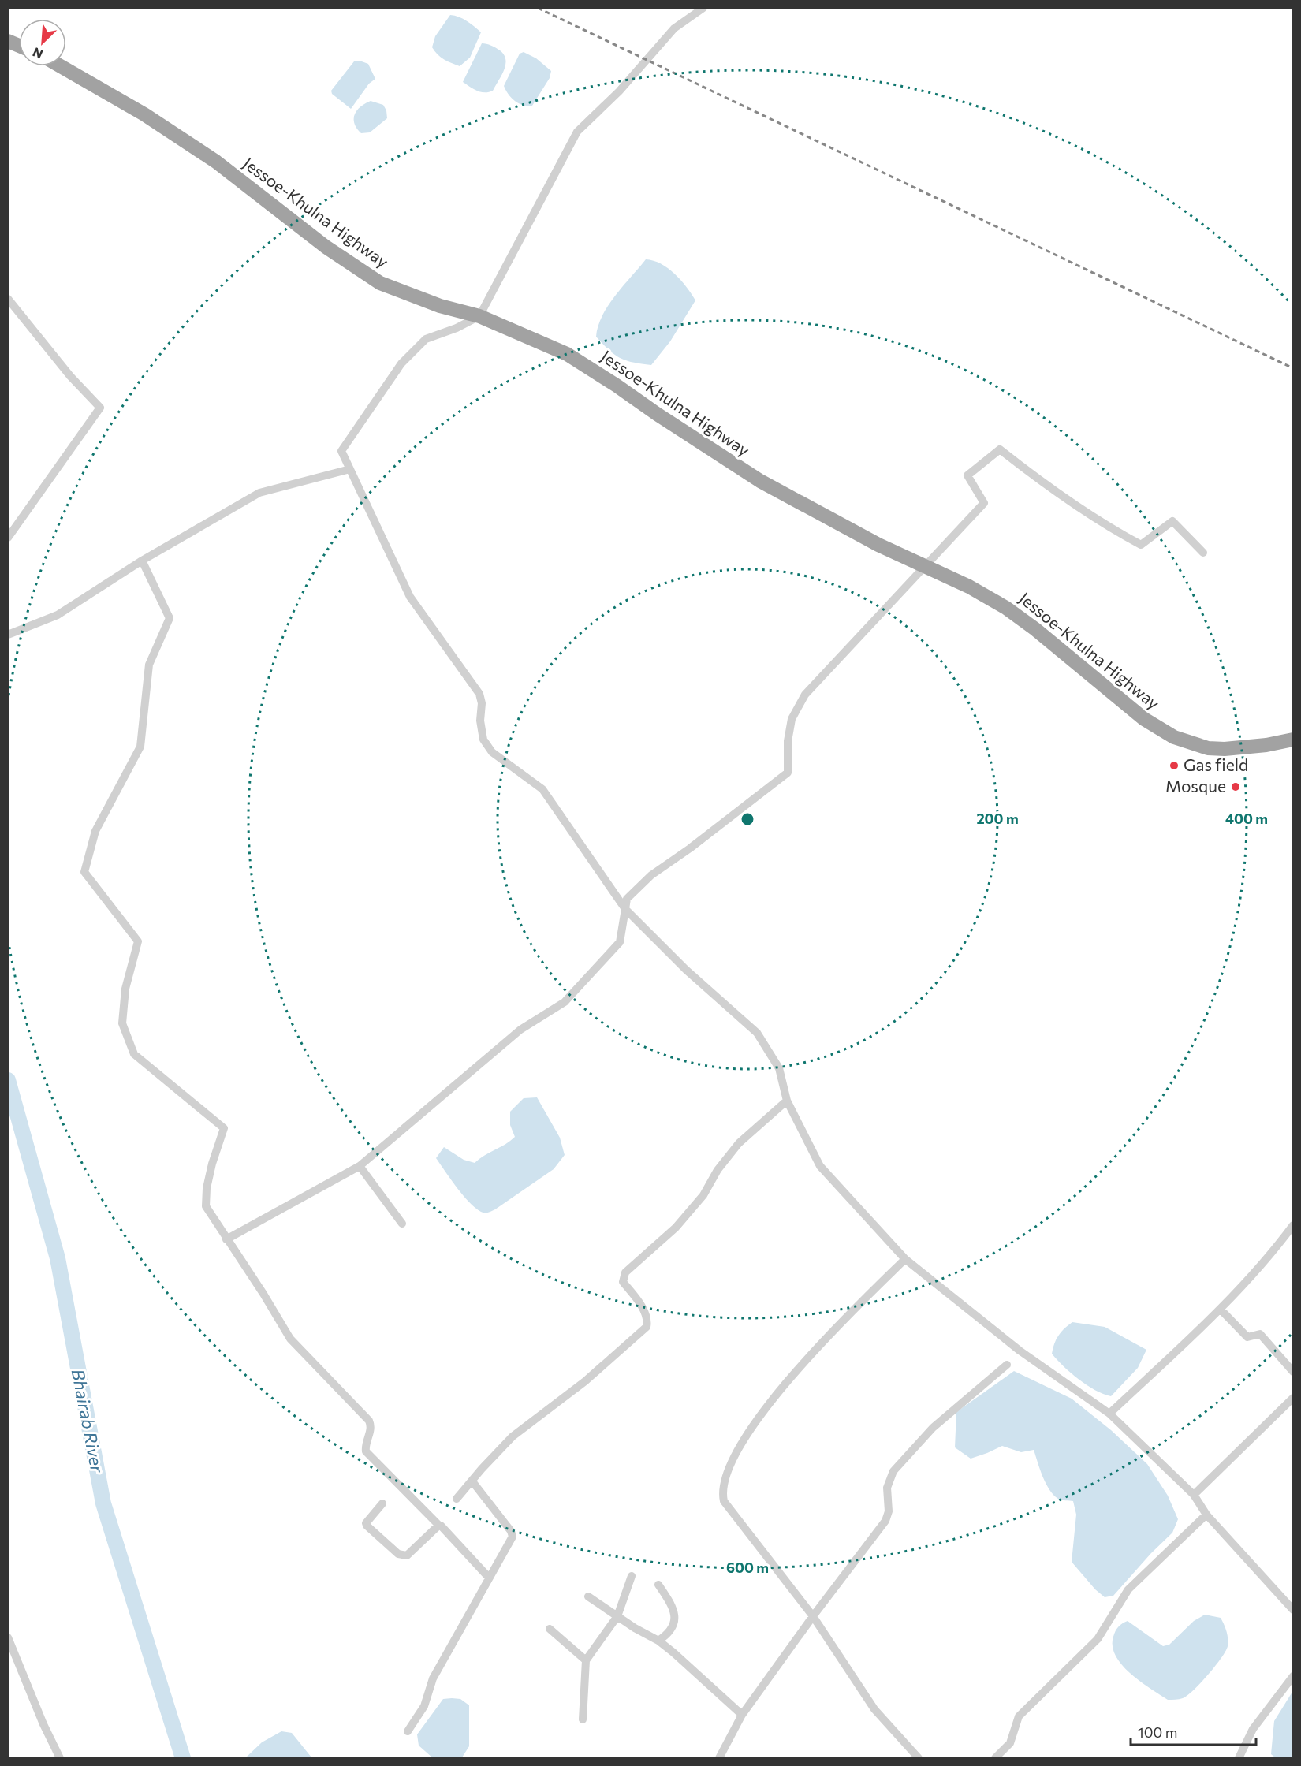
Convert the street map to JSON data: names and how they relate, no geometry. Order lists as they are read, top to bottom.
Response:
{
  "streets": {
    "highway": ["Jessoe-Khulna Highway"]
  },
  "water": ["Bhairab River"],
  "places": ["Gas field", "Mosque"],
  "scale_bar": "100 m",
  "north": "bottom left",
  "rings": ["200 m", "400 m", "600 m"]
}
